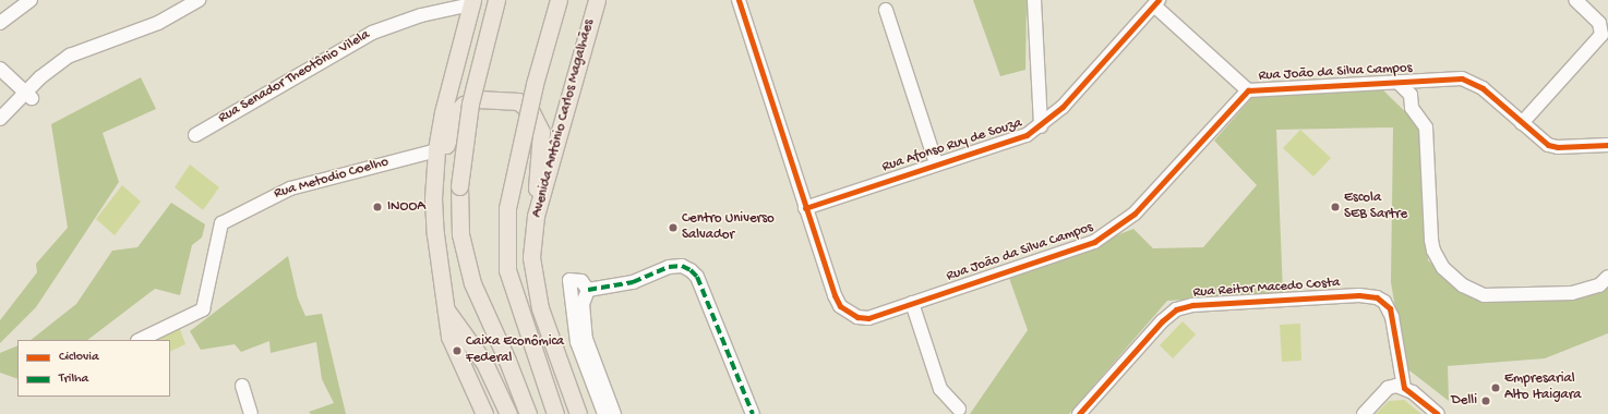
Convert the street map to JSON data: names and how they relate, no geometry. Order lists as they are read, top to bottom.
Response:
{
  "streets": {
    "main road": ["Avenida Antônio Carlos Magalhães"],
    "street": [
      "Rua João da Silva Campos",
      "Rua Senador Theotônio Vilela",
      "Rua Afonso Ruy de Souza",
      "Rua Metodio Coelho",
      "Rua Reitor Macedo Costa"
    ]
  },
  "crossings": [
    ["Rua João da Silva Campos", "Rua Afonso Ruy de Souza"]
  ],
  "places": [
    "INOOA",
    "Escola SEB Sartre",
    "Centro Universo Salvador",
    "Caixa Econômica Federal",
    "Empresarial Alto Itaigara",
    "Delli"
  ],
  "legend": ["Ciclovia", "Trilha"]
}
